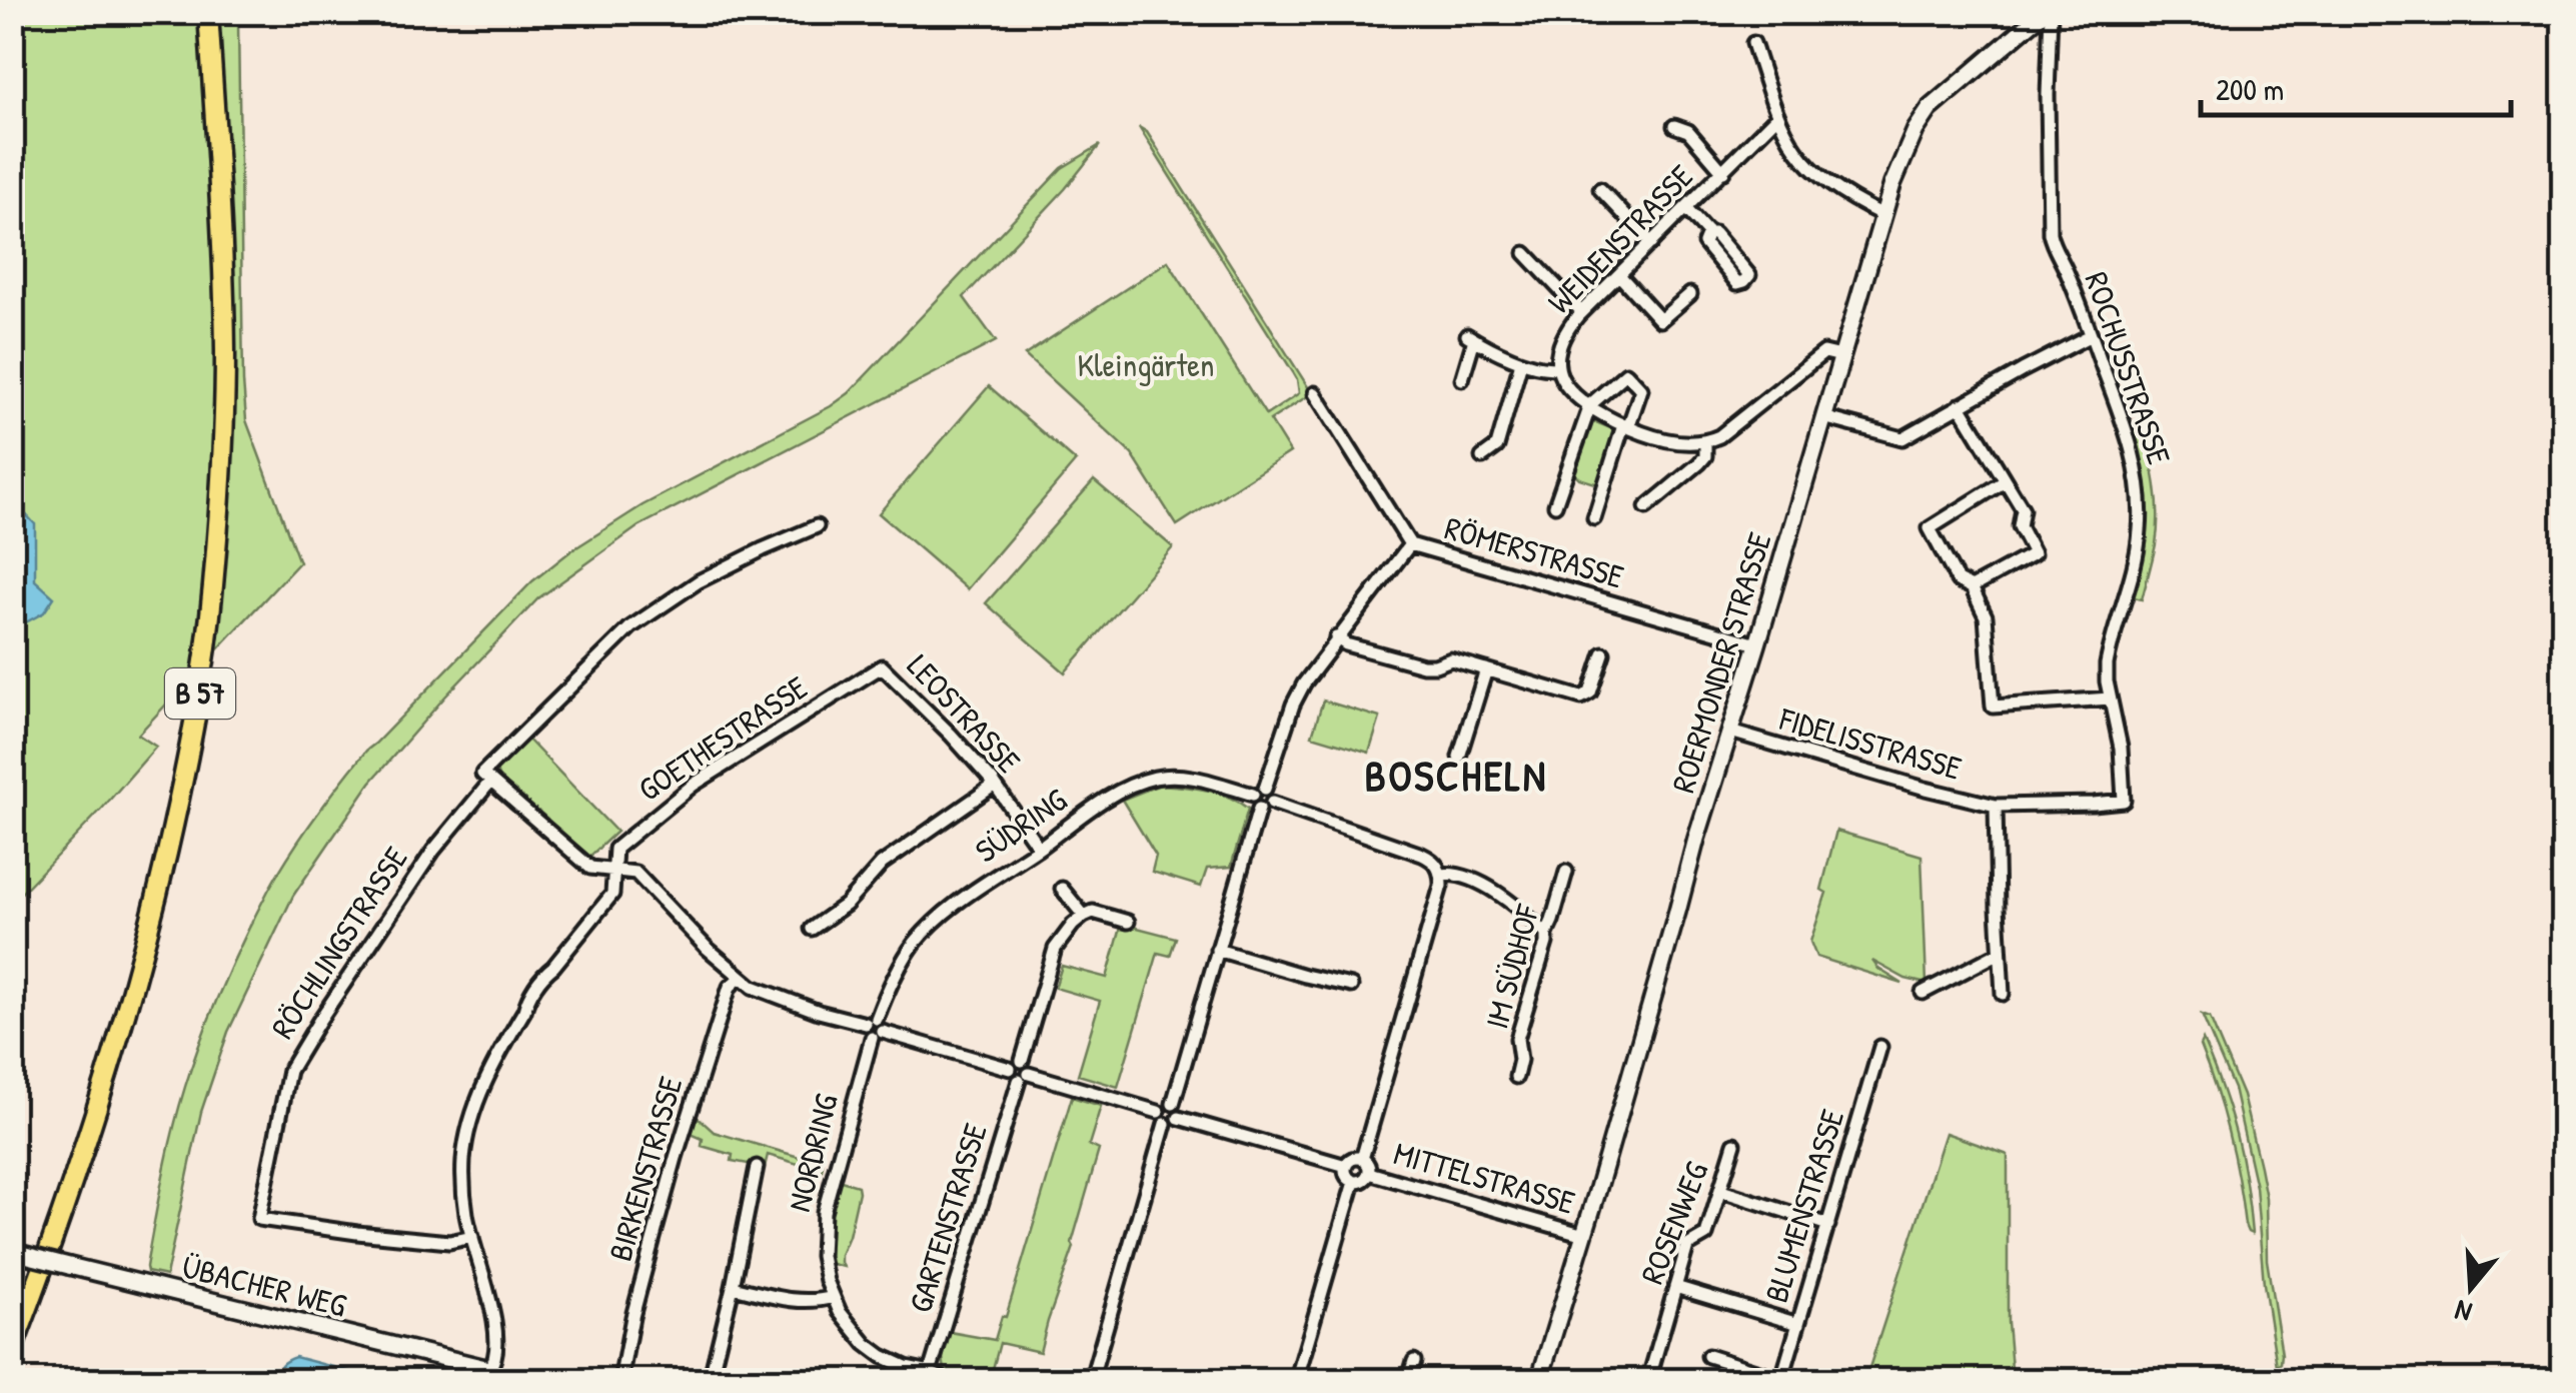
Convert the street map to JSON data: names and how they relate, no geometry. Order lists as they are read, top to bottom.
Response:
{
  "streets": {
    "main road": ["ROERMONDER STRASSE", "B 57", "ÜBACHER WEG"],
    "street": [
      "WEIDENSTRASSE",
      "ROCHUSSTRASSE",
      "RÖMERSTRASSE",
      "LEOSTRASSE",
      "GOETHESTRASSE",
      "FIDELISSTRASSE",
      "SÜDRING",
      "RÖCHLINGSTRASSE",
      "IM SÜDHOF",
      "NORDRING",
      "BIRKENSTRASSE",
      "MITTELSTRASSE",
      "BLUMENSTRASSE",
      "GARTENSTRASSE",
      "ROSENWEG"
    ]
  },
  "crossings": [
    ["ROCHUSSTRASSE", "ROERMONDER STRASSE"],
    ["ROCHUSSTRASSE", "FIDELISSTRASSE"],
    ["RÖMERSTRASSE", "ROERMONDER STRASSE"],
    ["ROERMONDER STRASSE", "FIDELISSTRASSE"],
    ["ROERMONDER STRASSE", "MITTELSTRASSE"],
    ["LEOSTRASSE", "GOETHESTRASSE"],
    ["LEOSTRASSE", "SÜDRING"],
    ["GOETHESTRASSE", "RÖCHLINGSTRASSE"],
    ["GOETHESTRASSE", "ÜBACHER WEG"],
    ["NORDRING", "GARTENSTRASSE"]
  ],
  "districts": ["BOSCHELN"],
  "parks": ["Kleingärten"],
  "scale_bar": "200 m",
  "north": "bottom"
}
